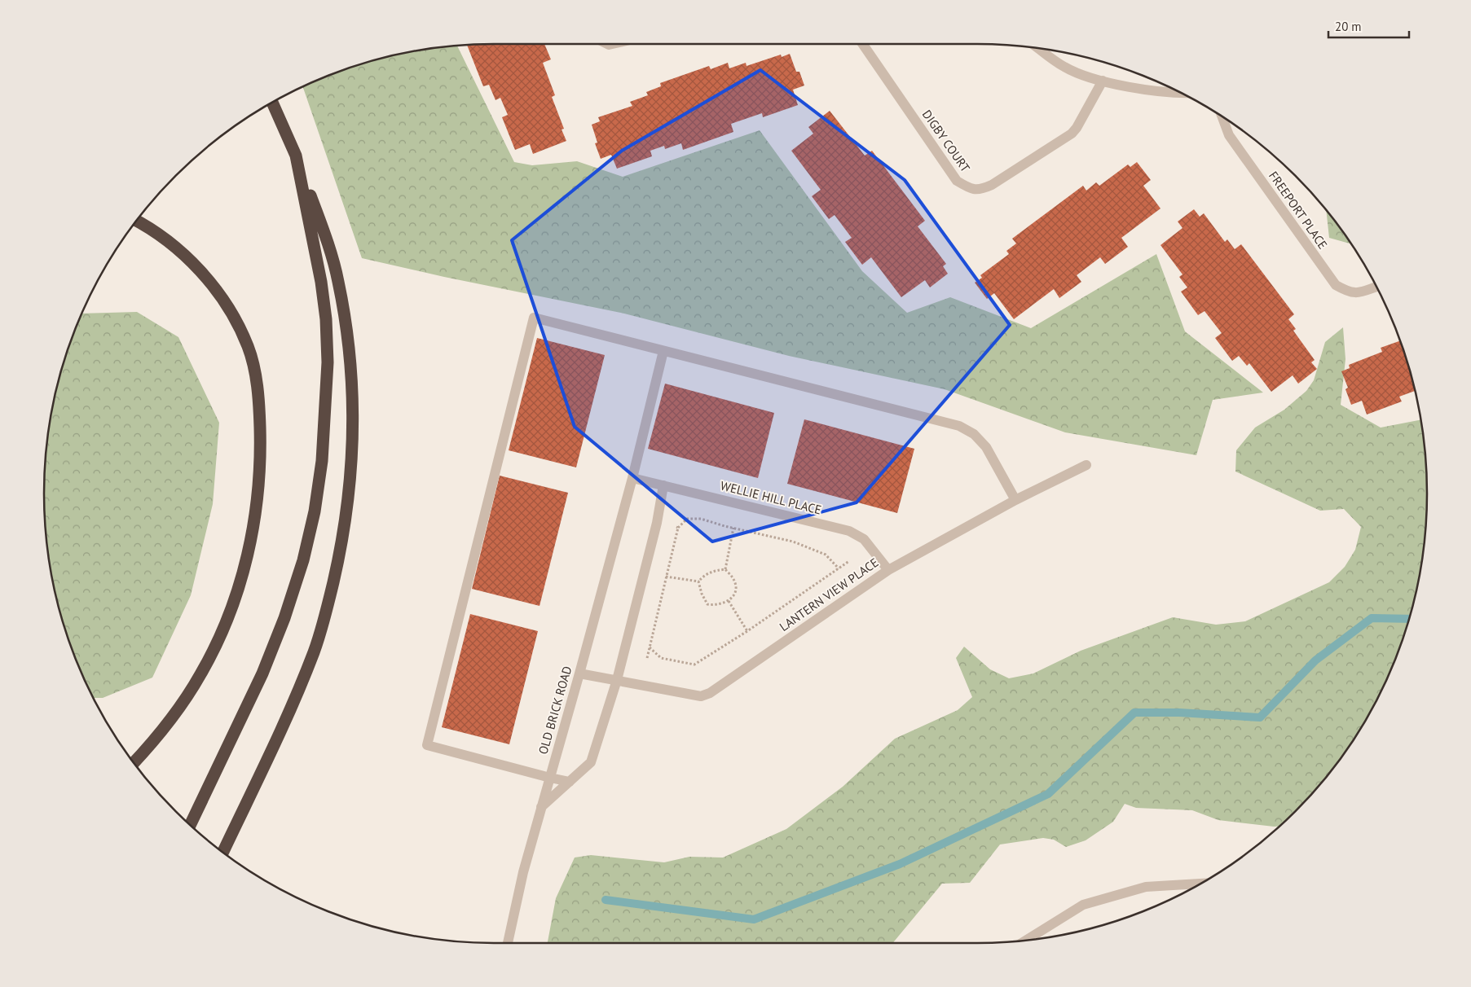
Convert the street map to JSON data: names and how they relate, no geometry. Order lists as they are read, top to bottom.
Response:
{
  "streets": {
    "street": [
      "DIGBY COURT",
      "FREEPORT PLACE",
      "WELLIE HILL PLACE",
      "LANTERN VIEW PLACE",
      "OLD BRICK ROAD"
    ]
  },
  "crossings": [
    ["WELLIE HILL PLACE", "LANTERN VIEW PLACE"],
    ["WELLIE HILL PLACE", "OLD BRICK ROAD"],
    ["LANTERN VIEW PLACE", "OLD BRICK ROAD"]
  ],
  "scale_bar": "20 m"
}
